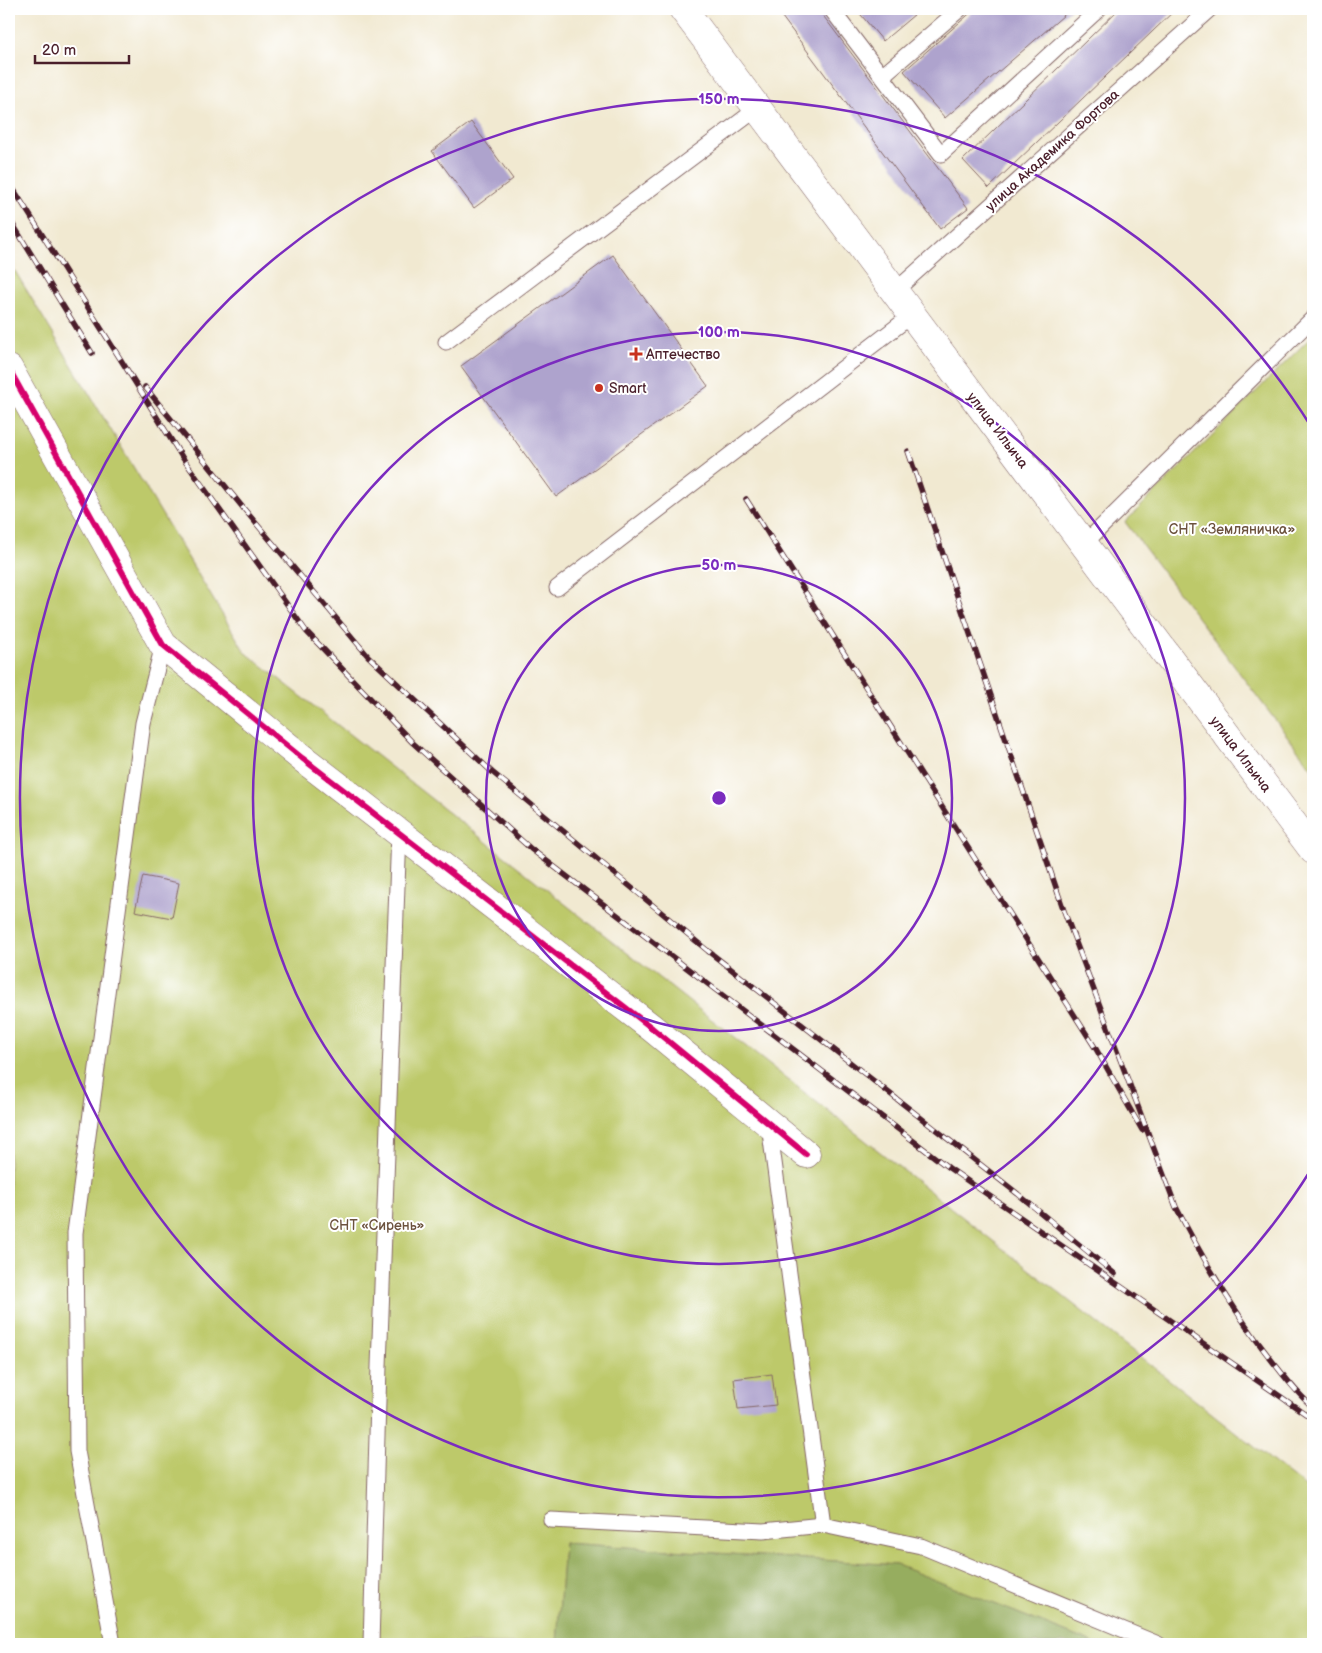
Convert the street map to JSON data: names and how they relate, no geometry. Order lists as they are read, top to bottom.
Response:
{
  "streets": {
    "street": ["улица Ильича"],
    "lane": ["улица Академика Фортова"]
  },
  "crossings": [
    ["улица Академика Фортова", "улица Ильича"]
  ],
  "parks": ["СНТ «Земляничка»", "СНТ «Сирень»"],
  "places": {
    "health": ["Аптечество"],
    "other": ["Smart"]
  },
  "scale_bar": "20 m",
  "rings": ["150 m", "100 m", "50 m"]
}
